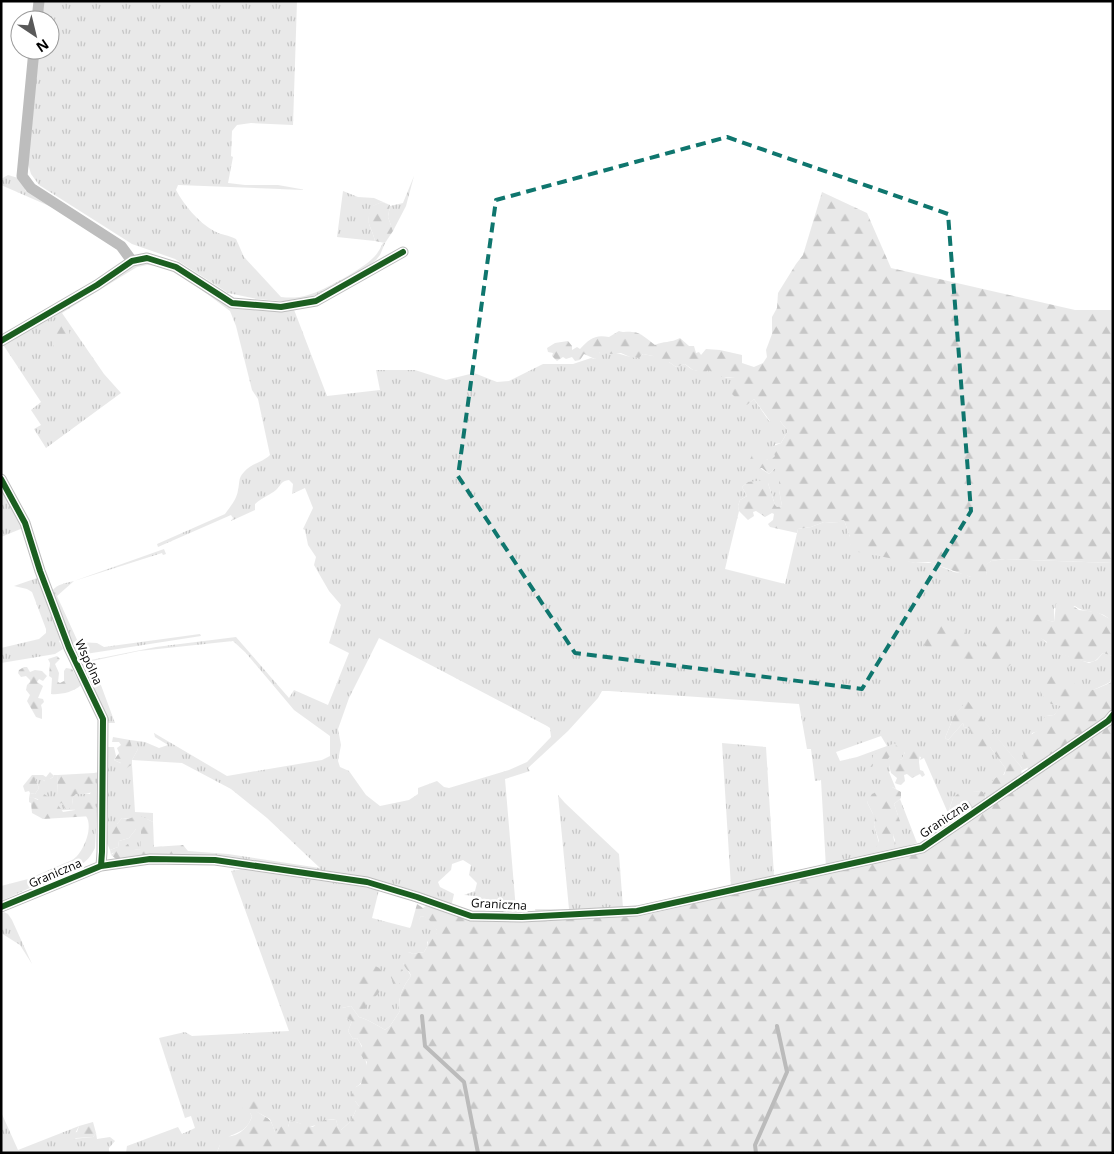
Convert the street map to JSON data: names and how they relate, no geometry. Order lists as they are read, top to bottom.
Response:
{
  "streets": {
    "street": ["Wspólna", "Graniczna"]
  },
  "crossings": [
    ["Wspólna", "Graniczna"]
  ],
  "north": "bottom right"
}
